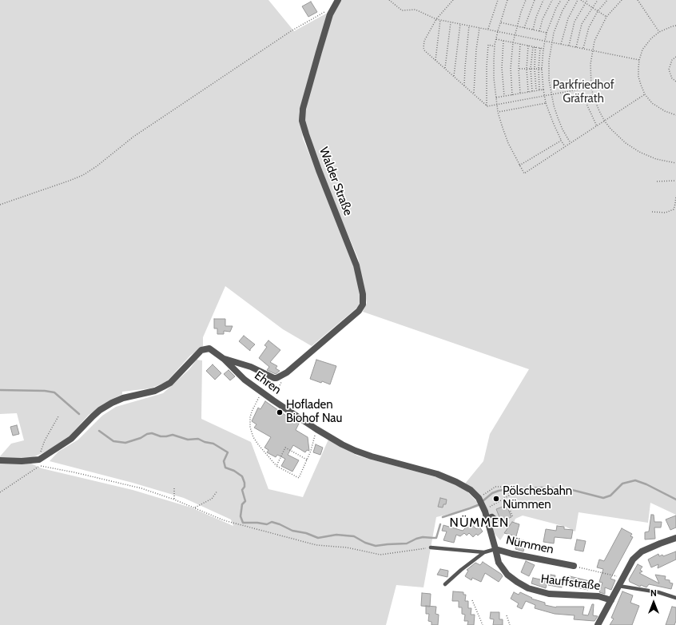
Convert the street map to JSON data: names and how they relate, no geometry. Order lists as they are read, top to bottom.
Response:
{
  "streets": {
    "street": [
      "Walder Straße",
      "Ehren",
      "Nümmen",
      "Hauffstraße"
    ]
  },
  "crossings": [
    ["Walder Straße", "Ehren"],
    ["Ehren", "Nümmen"],
    ["Nümmen", "Hauffstraße"]
  ],
  "districts": ["NÜMMEN"],
  "parks": ["Parkfriedhof Gräfrath"],
  "places": ["Hofladen Biohof Nau", "Pölschesbahn Nümmen"],
  "north": "top"
}
